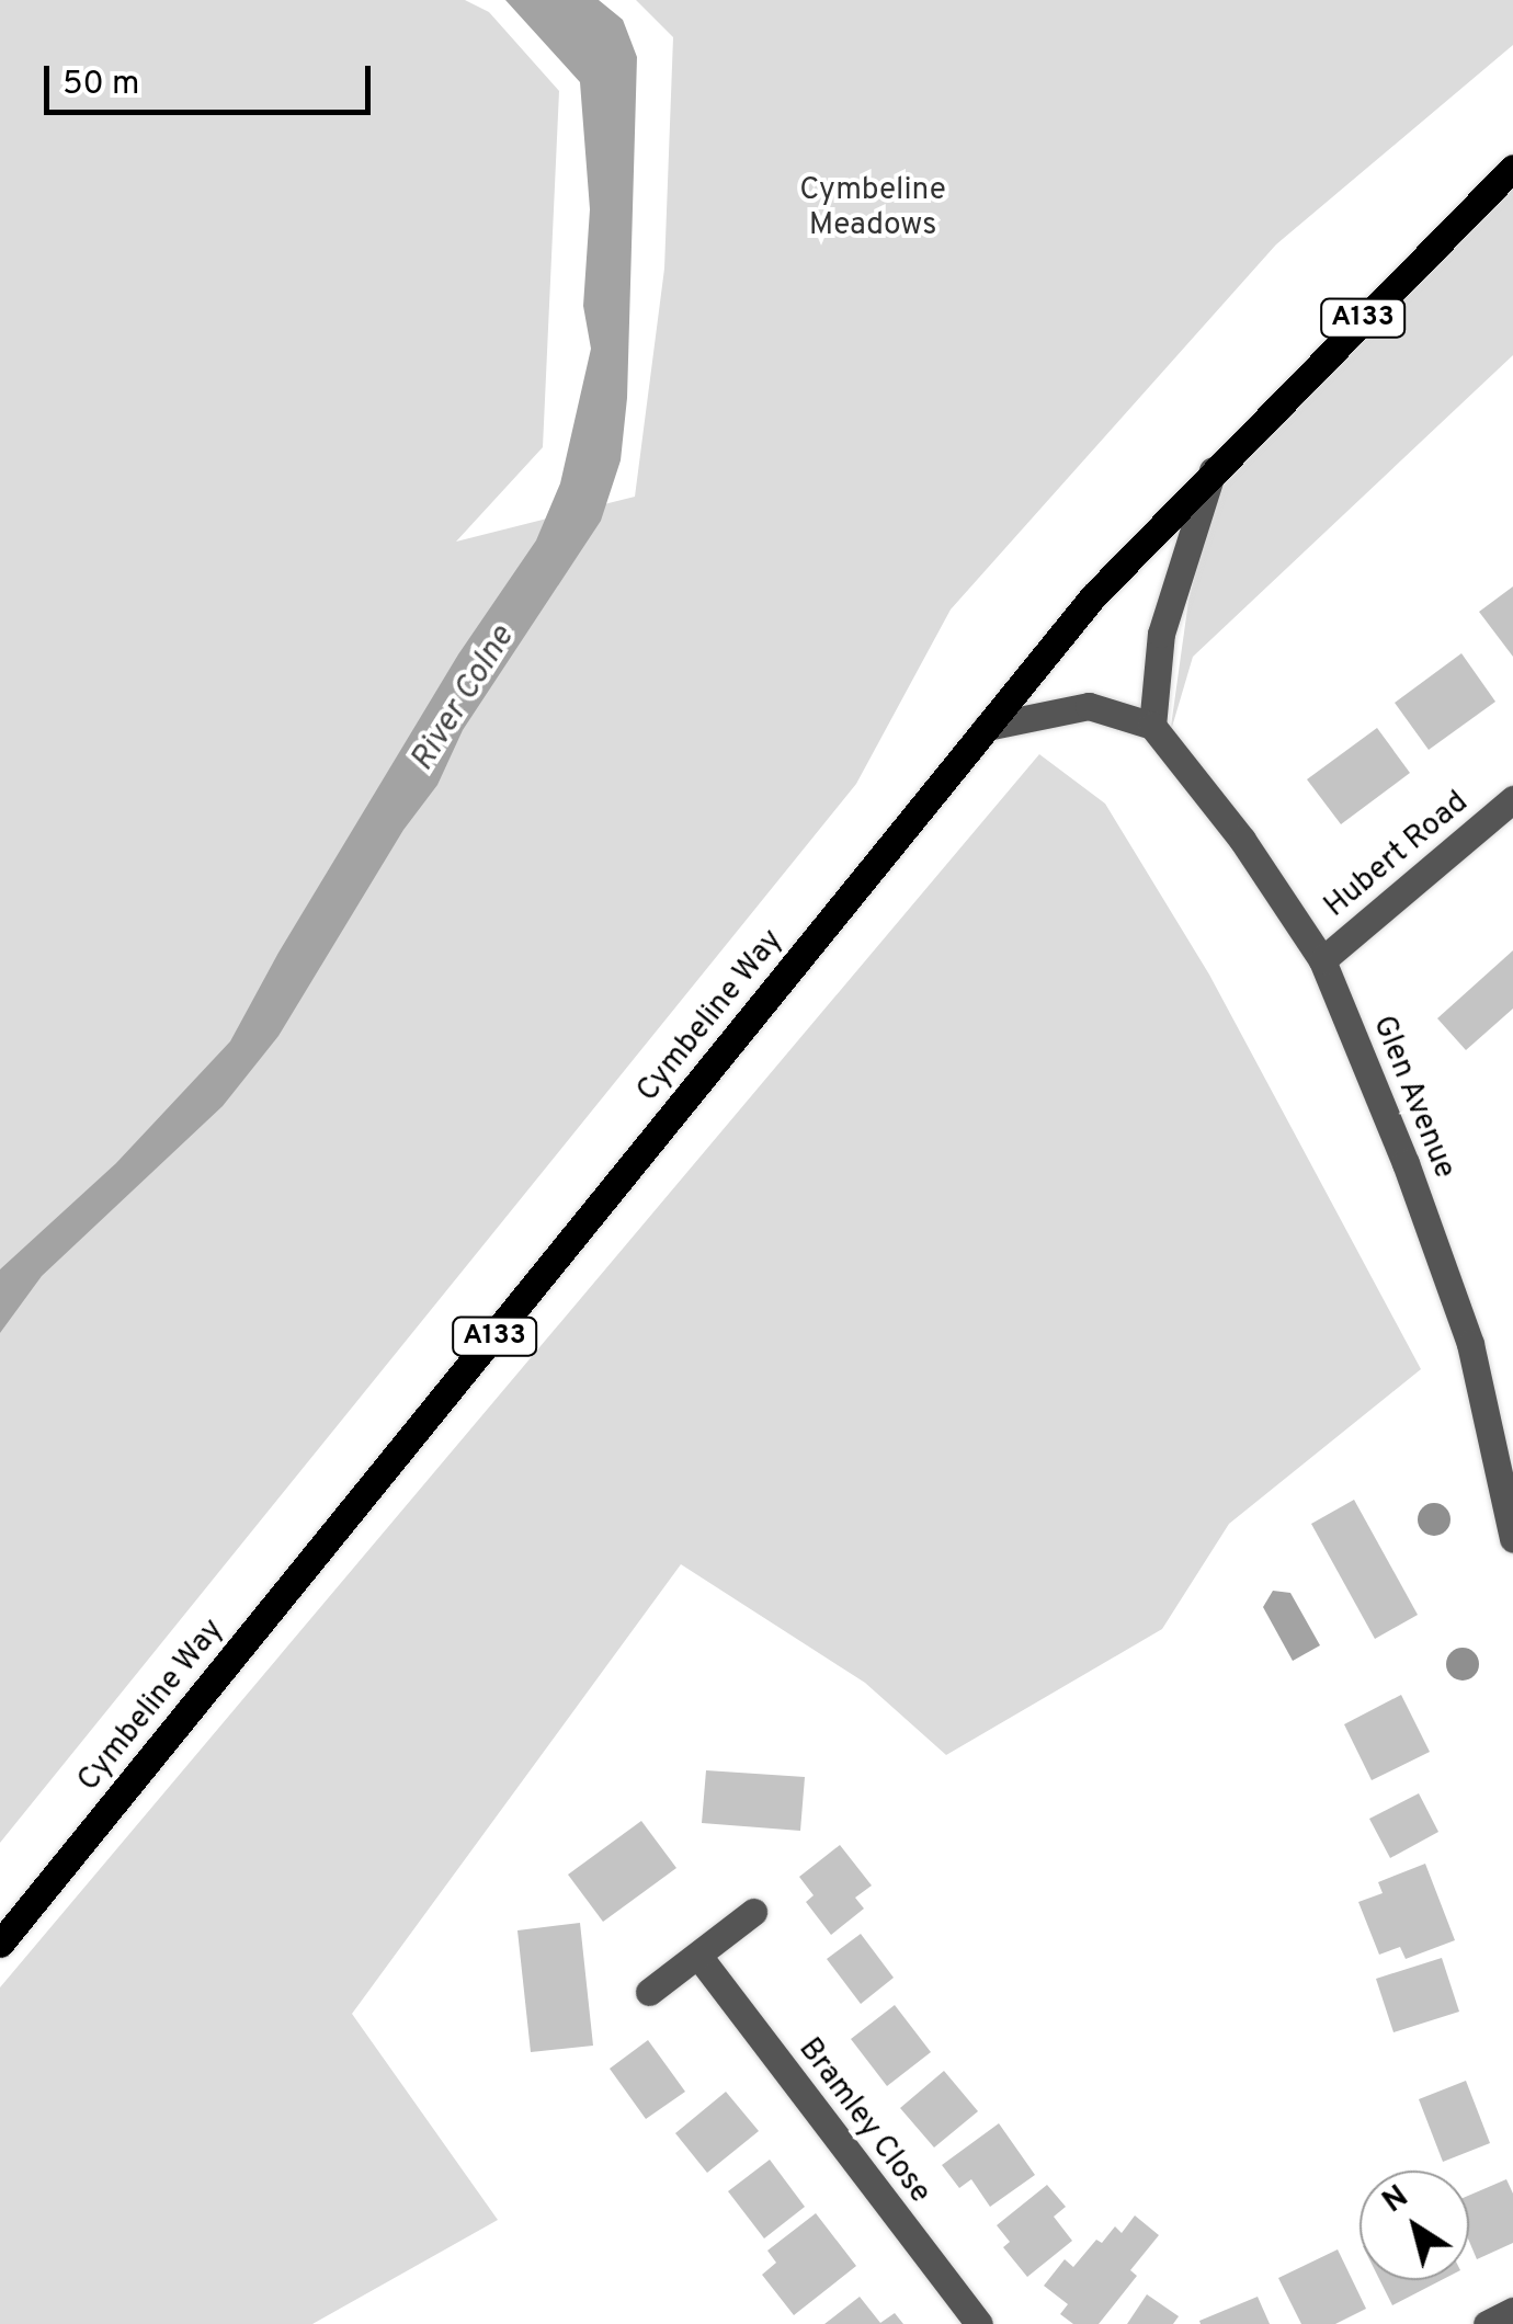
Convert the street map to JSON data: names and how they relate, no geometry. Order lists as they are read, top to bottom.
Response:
{
  "streets": {
    "main road": ["A133", "Cymbeline Way"],
    "street": ["Hubert Road", "Glen Avenue", "Bramley Close"]
  },
  "crossings": [
    ["Hubert Road", "Glen Avenue"]
  ],
  "water": ["River Colne"],
  "parks": ["Cymbeline Meadows"],
  "scale_bar": "50 m",
  "north": "top left"
}
